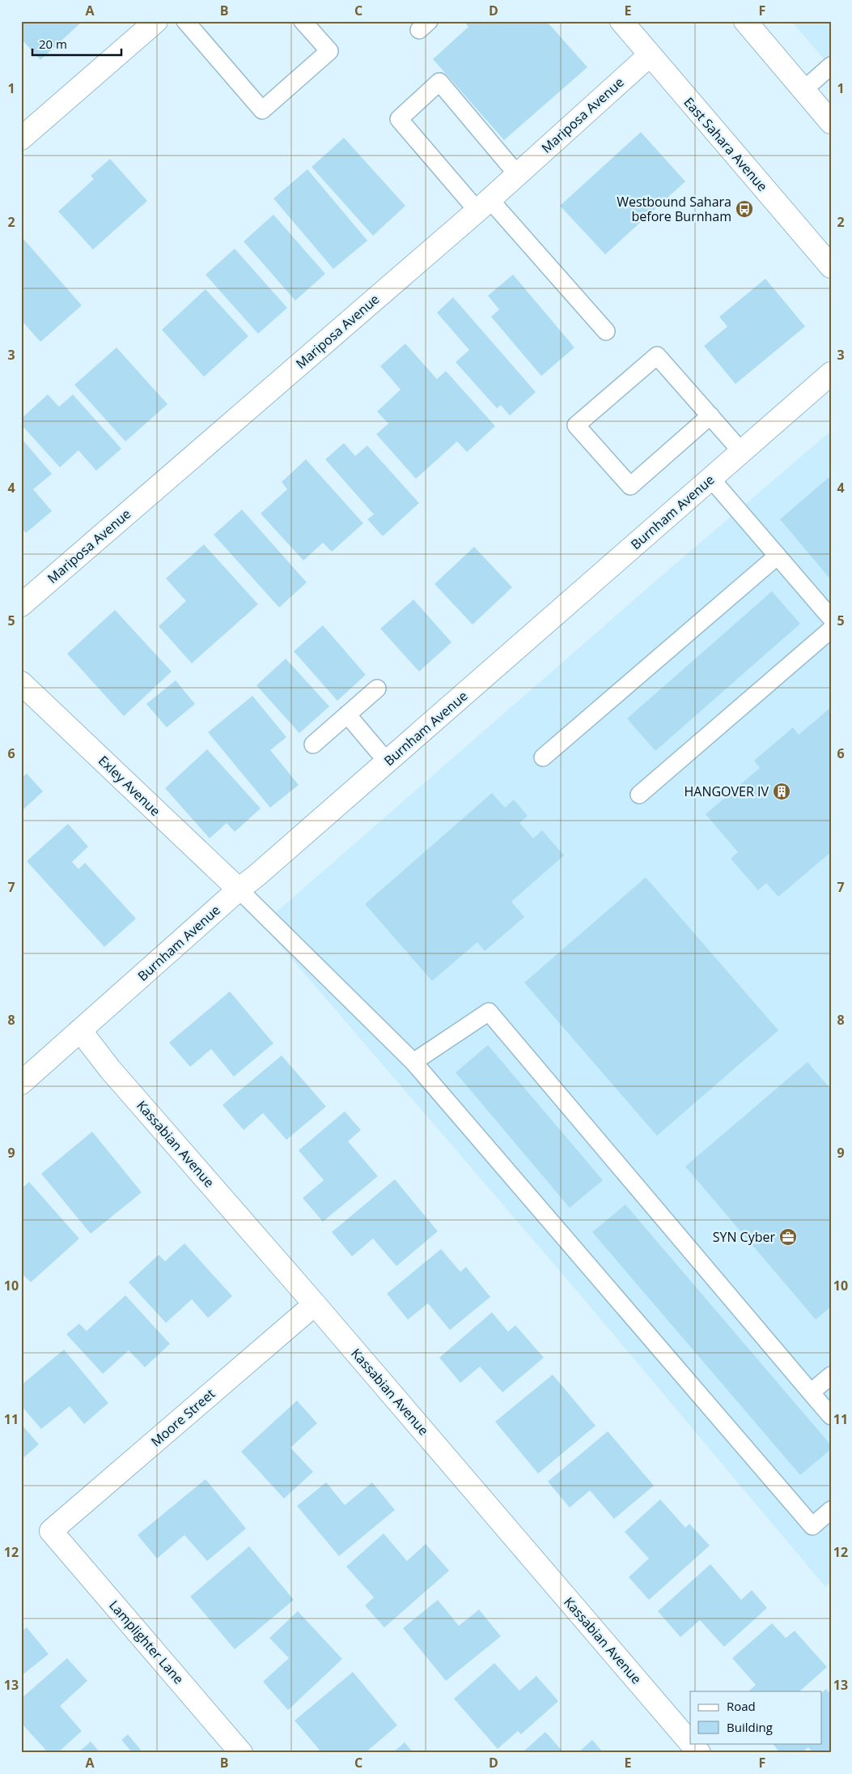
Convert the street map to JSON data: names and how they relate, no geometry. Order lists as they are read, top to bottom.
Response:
{
  "streets": {
    "street": [
      "Mariposa Avenue",
      "East Sahara Avenue",
      "Burnham Avenue",
      "Exley Avenue",
      "Kassabian Avenue",
      "Moore Street",
      "Lamplighter Lane"
    ]
  },
  "crossings": [
    ["Mariposa Avenue", "East Sahara Avenue"],
    ["Burnham Avenue", "Exley Avenue"],
    ["Burnham Avenue", "Kassabian Avenue"],
    ["Kassabian Avenue", "Moore Street"],
    ["Moore Street", "Lamplighter Lane"]
  ],
  "places": {
    "bus stop": ["Westbound Sahara before Burnham"],
    "building": ["HANGOVER IV"],
    "office": ["SYN Cyber"]
  },
  "legend": ["Road", "Building"],
  "scale_bar": "20 m",
  "grid": {
    "columns": [
      "A",
      "B",
      "C",
      "D",
      "E",
      "F"
    ],
    "rows": [
      "1",
      "2",
      "3",
      "4",
      "5",
      "6",
      "7",
      "8",
      "9",
      "10",
      "11",
      "12",
      "13"
    ]
  }
}
